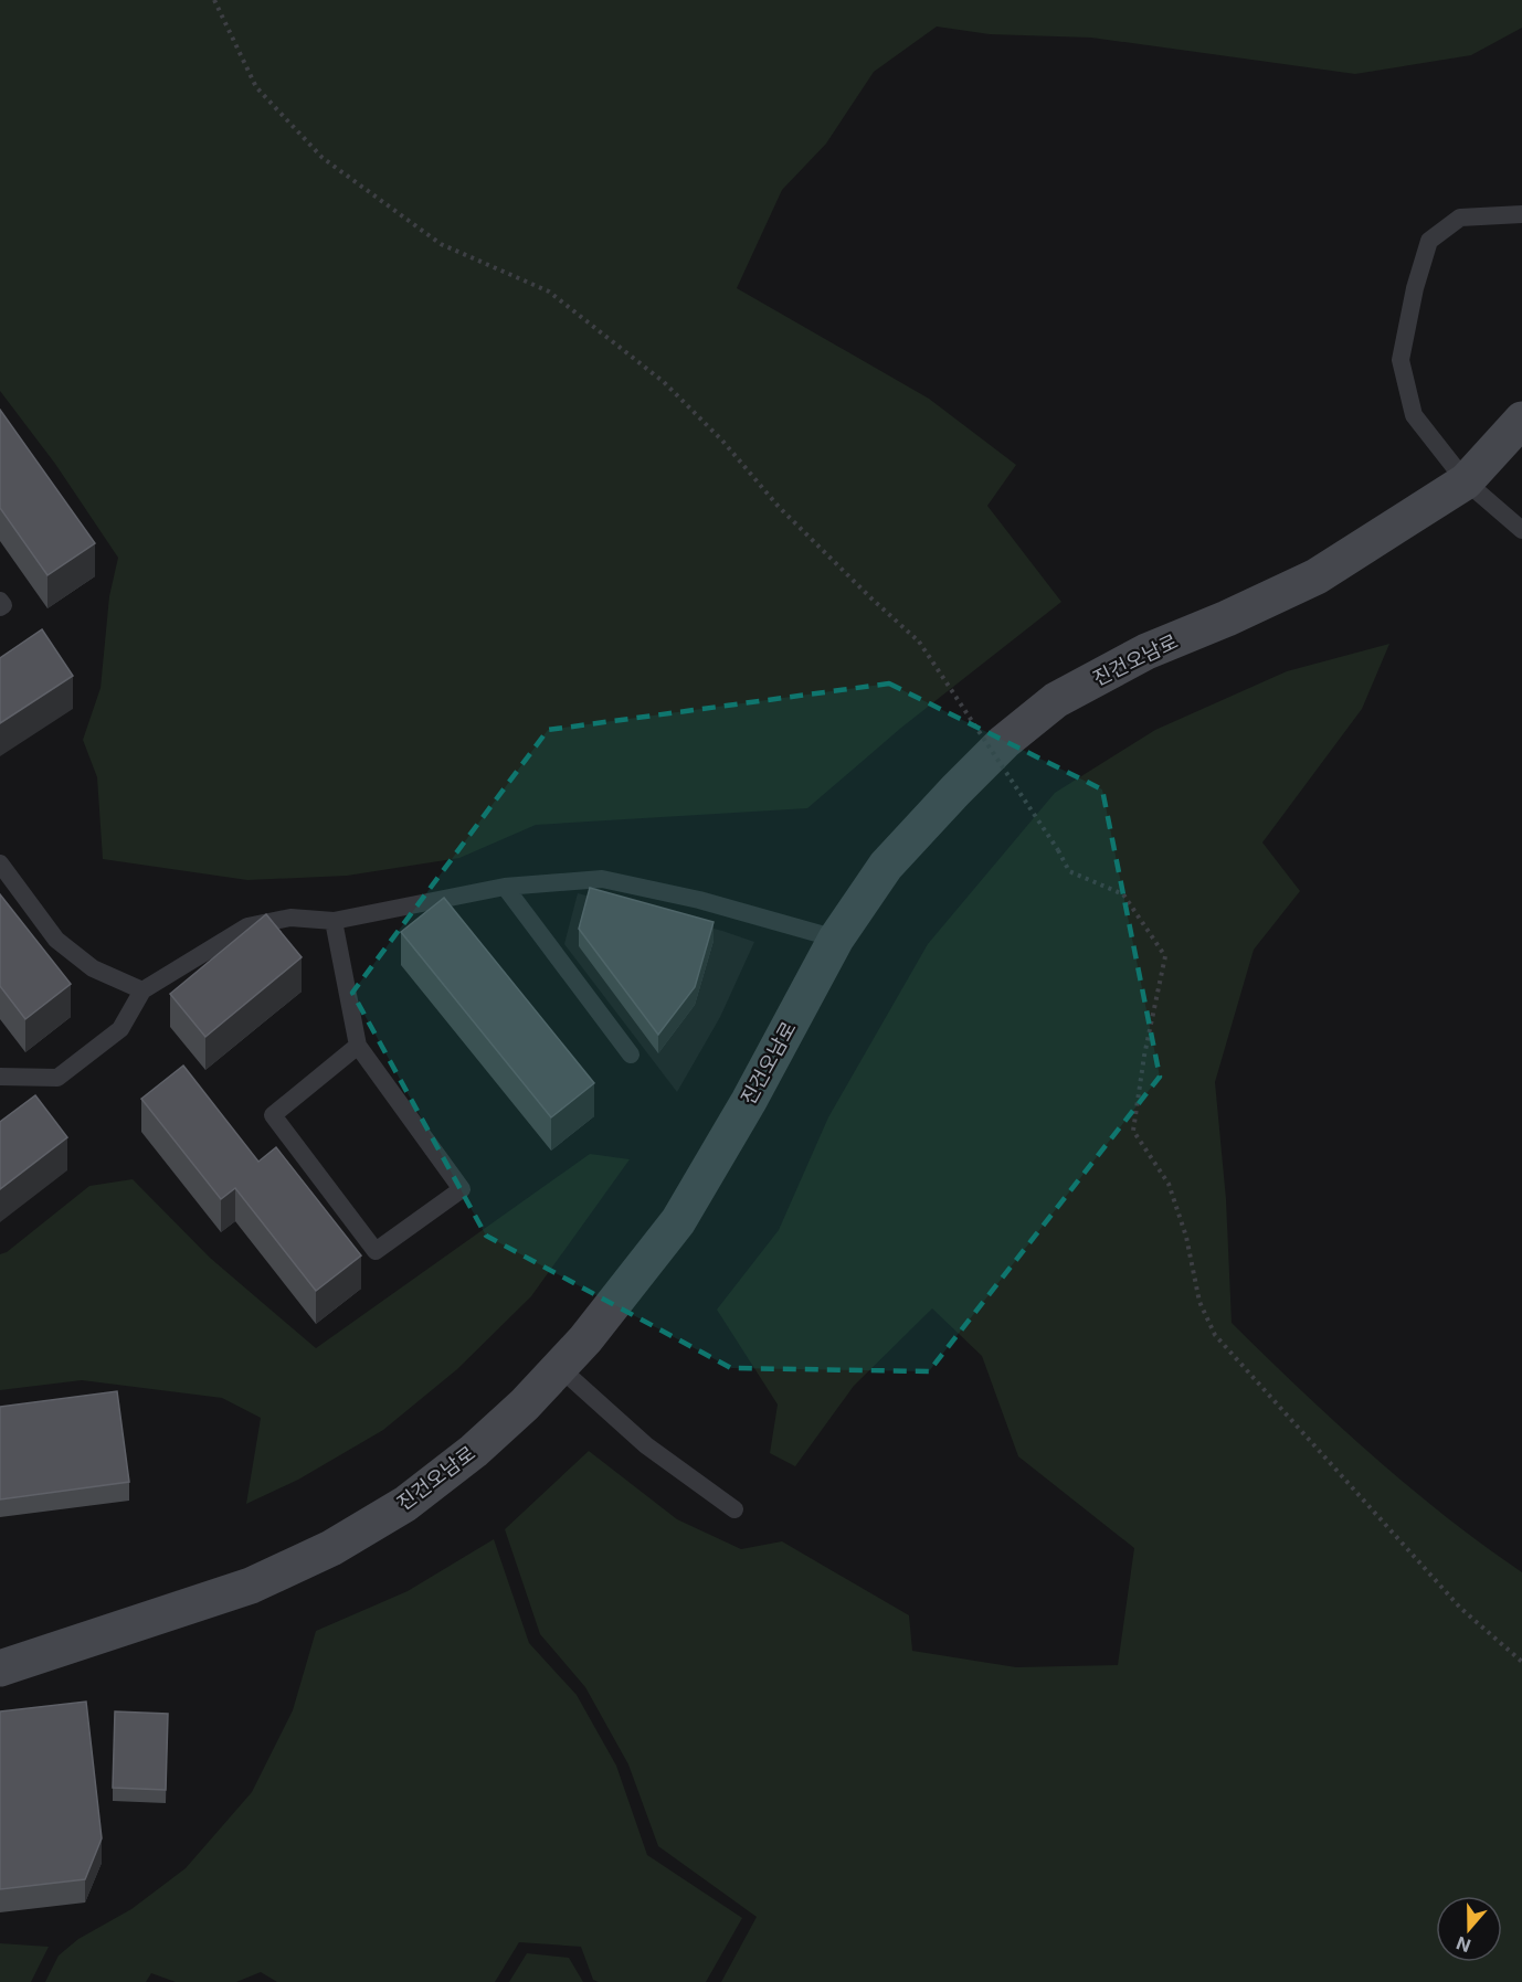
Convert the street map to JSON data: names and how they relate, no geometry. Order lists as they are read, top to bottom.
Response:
{
  "streets": {
    "main road": ["진건오남로"]
  },
  "north": "bottom"
}
